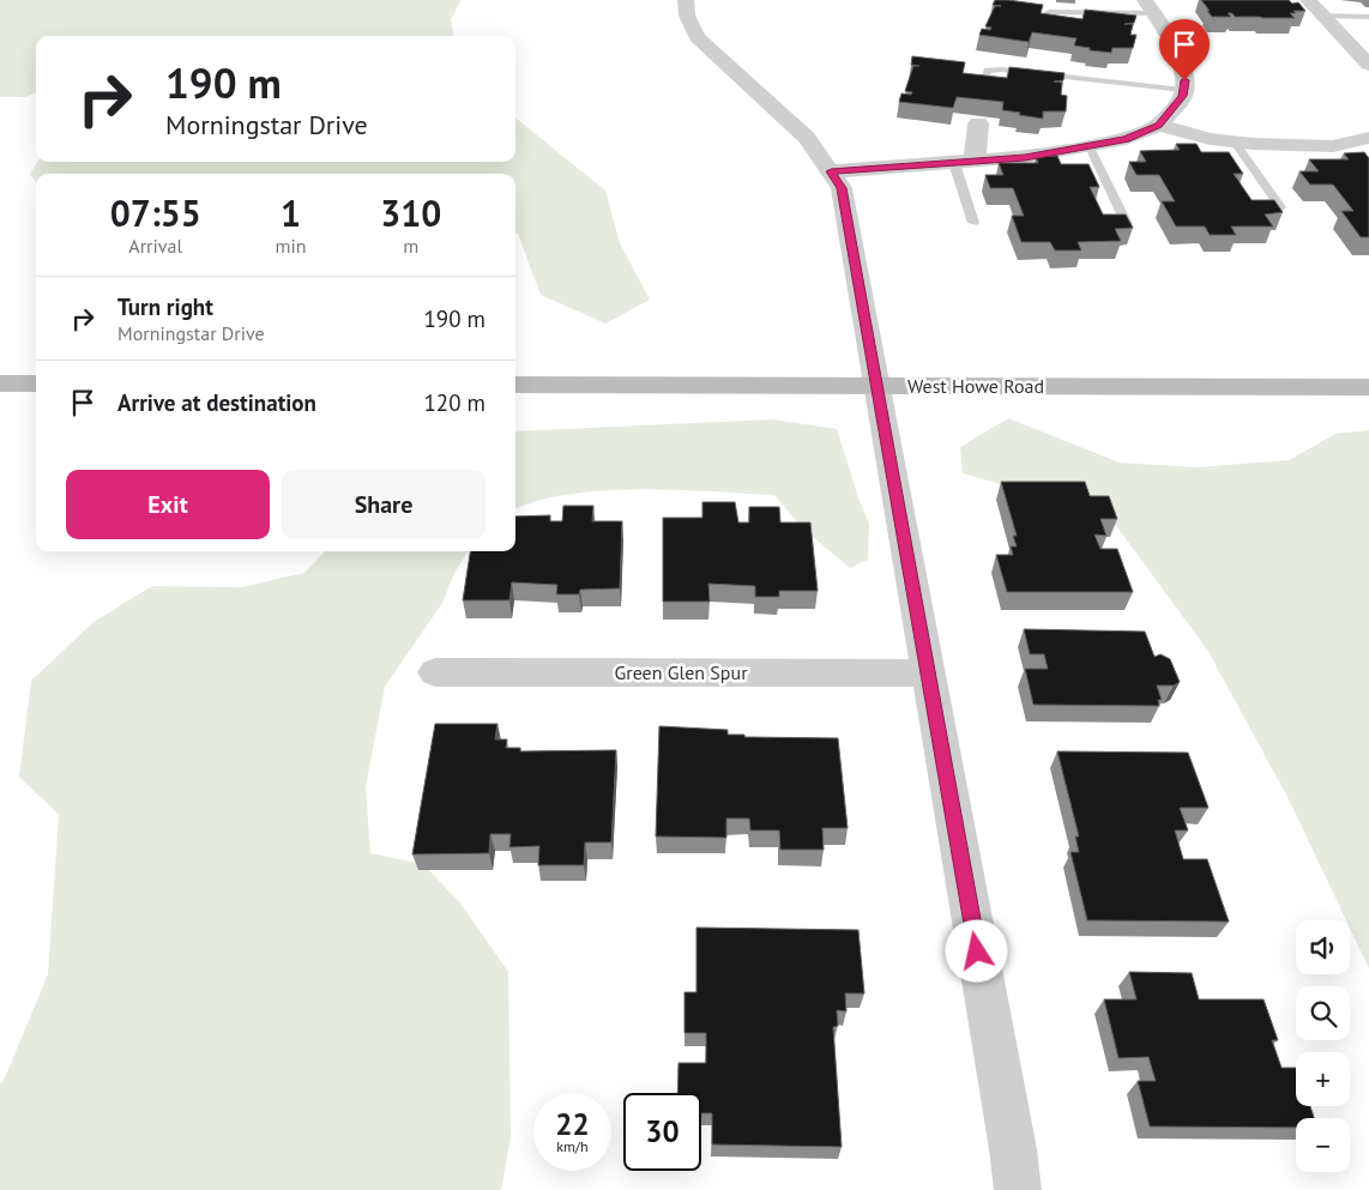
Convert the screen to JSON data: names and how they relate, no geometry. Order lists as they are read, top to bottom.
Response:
{
  "streets": {
    "main road": ["West Howe Road"],
    "street": ["Green Glen Spur"]
  },
  "page": {
    "turn": ["190 m", "Morningstar Drive"],
    "eta": [
      "07:55",
      "Arrival",
      "1",
      "min",
      "310",
      "m"
    ],
    "list": [
      {
        "name": "Turn right",
        "note": "Morningstar Drive",
        "value": "190 m"
      },
      {
        "name": "Arrive at destination",
        "value": "120 m"
      }
    ],
    "buttons": ["Exit", "Share"],
    "map_buttons": ["+", "−"],
    "speed": "22 km/h",
    "limit": "30"
  }
}
